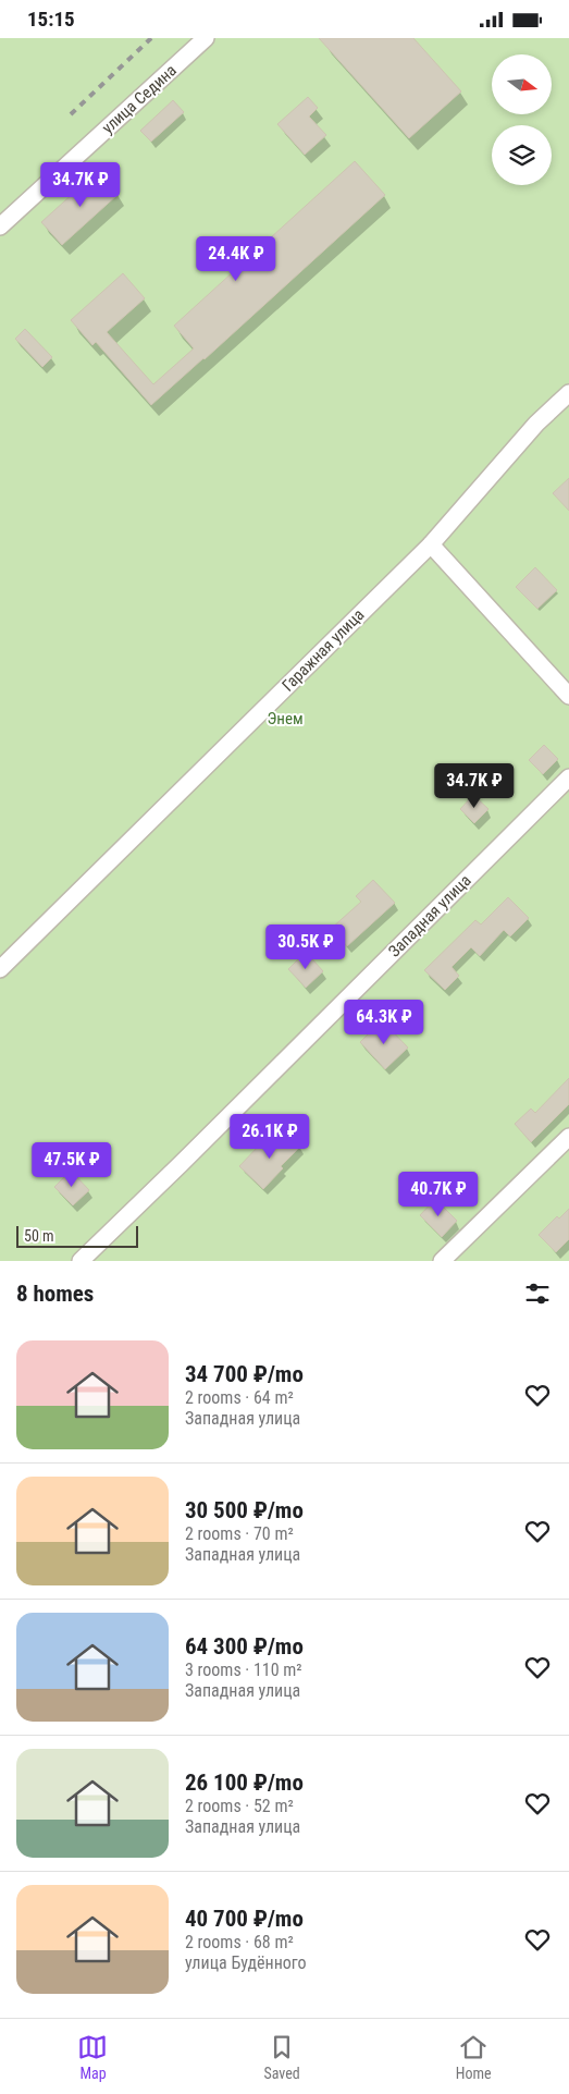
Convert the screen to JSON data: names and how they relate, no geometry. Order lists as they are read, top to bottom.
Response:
{
  "streets": {
    "street": ["улица Седина", "Гаражная улица", "Западная улица"]
  },
  "parks": ["Энем"],
  "scale_bar": "50 m",
  "north": "right",
  "page": {
    "status": "15:15",
    "price": [
      "34.7K ₽",
      "24.4K ₽",
      "34.7K ₽",
      "30.5K ₽",
      "64.3K ₽",
      "26.1K ₽",
      "47.5K ₽",
      "40.7K ₽"
    ],
    "scale": "50 m",
    "heading": "8 homes",
    "list": [
      {
        "name": "34 700 ₽/mo",
        "note": "2 rooms · 64 m² · Западная улица"
      },
      {
        "name": "30 500 ₽/mo",
        "note": "2 rooms · 70 m² · Западная улица"
      },
      {
        "name": "64 300 ₽/mo",
        "note": "3 rooms · 110 m² · Западная улица"
      },
      {
        "name": "26 100 ₽/mo",
        "note": "2 rooms · 52 m² · Западная улица"
      },
      {
        "name": "40 700 ₽/mo",
        "note": "2 rooms · 68 m² · улица Будённого"
      }
    ],
    "tabs": ["Map", "Saved", "Home"]
  }
}
